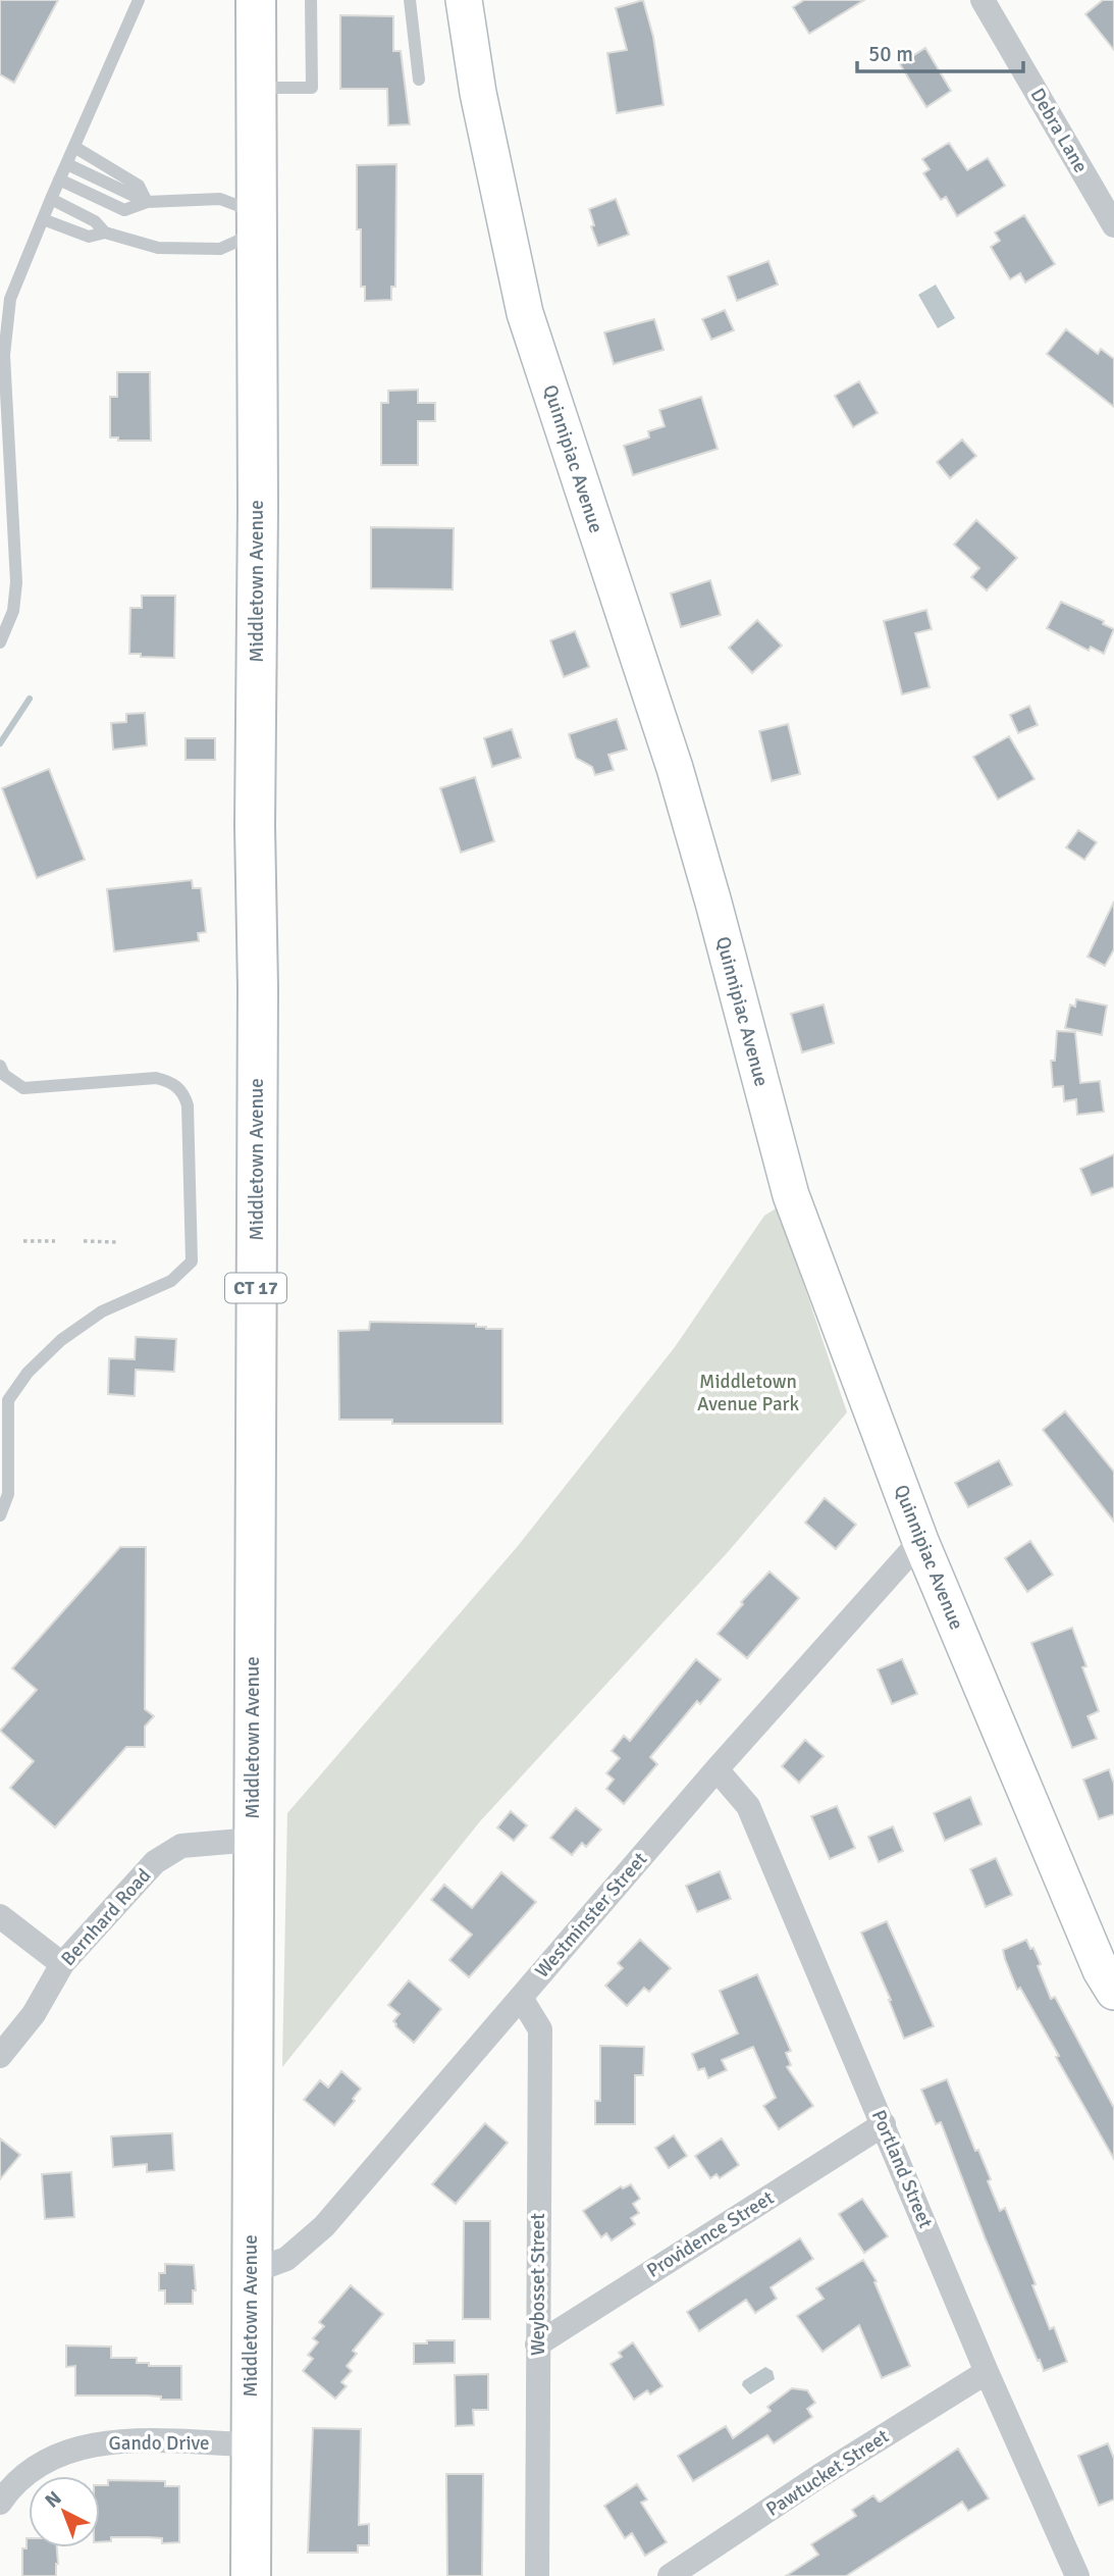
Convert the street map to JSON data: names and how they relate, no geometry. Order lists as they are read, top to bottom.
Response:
{
  "streets": {
    "main road": ["Quinnipiac Avenue", "Middletown Avenue", "CT 17"],
    "street": [
      "Debra Lane",
      "Westminster Street",
      "Bernhard Road",
      "Portland Street",
      "Providence Street",
      "Weybosset Street",
      "Gando Drive",
      "Pawtucket Street"
    ]
  },
  "crossings": [
    ["Quinnipiac Avenue", "Westminster Street"],
    ["Middletown Avenue", "Westminster Street"],
    ["Middletown Avenue", "Bernhard Road"],
    ["Middletown Avenue", "Gando Drive"],
    ["Westminster Street", "Portland Street"],
    ["Westminster Street", "Weybosset Street"],
    ["Portland Street", "Providence Street"],
    ["Portland Street", "Pawtucket Street"],
    ["Providence Street", "Weybosset Street"]
  ],
  "parks": ["Middletown Avenue Park"],
  "scale_bar": "50 m",
  "north": "top left"
}
